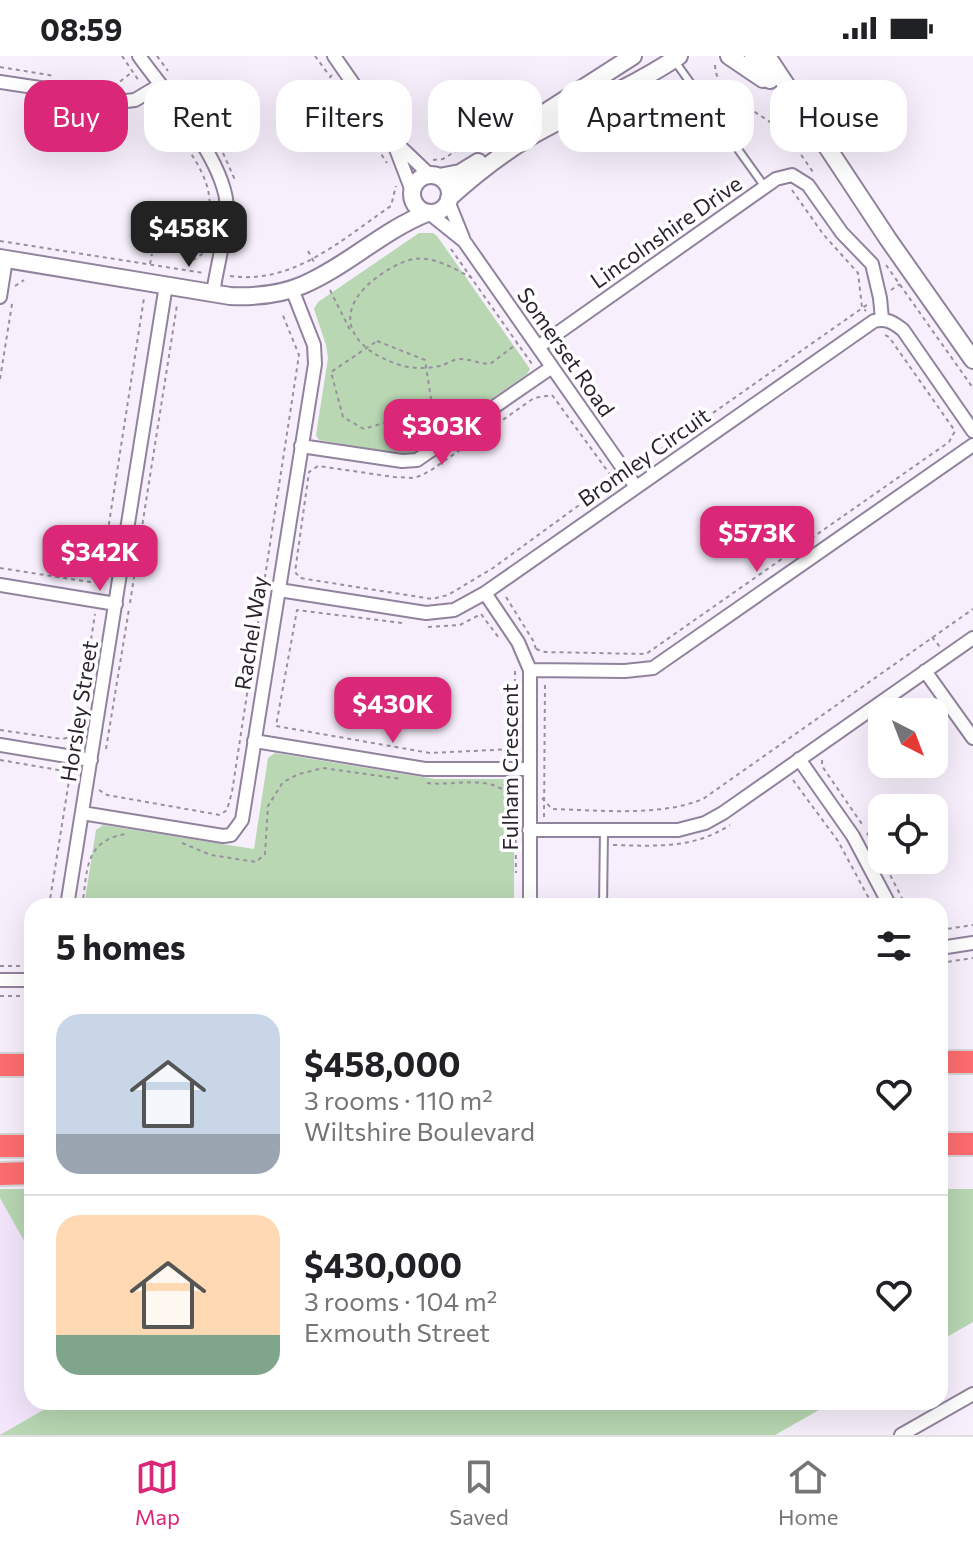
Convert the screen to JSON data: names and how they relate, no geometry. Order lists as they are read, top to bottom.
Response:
{
  "streets": {
    "street": [
      "Lincolnshire Drive",
      "Somerset Road",
      "Bromley Circuit",
      "Rachel Way",
      "Horsley Street",
      "Fulham Crescent"
    ]
  },
  "crossings": [
    ["Lincolnshire Drive", "Somerset Road"],
    ["Somerset Road", "Bromley Circuit"],
    ["Bromley Circuit", "Rachel Way"],
    ["Bromley Circuit", "Fulham Crescent"],
    ["Rachel Way", "Horsley Street"]
  ],
  "north": "bottom right",
  "page": {
    "status": "08:59",
    "chip": [
      "Buy",
      "Rent",
      "Filters",
      "New",
      "Apartment",
      "House"
    ],
    "price": [
      "$458K",
      "$303K",
      "$573K",
      "$342K",
      "$430K"
    ],
    "heading": "5 homes",
    "list": [
      {
        "name": "$458,000",
        "note": "3 rooms · 110 m² · Wiltshire Boulevard"
      },
      {
        "name": "$430,000",
        "note": "3 rooms · 104 m² · Exmouth Street"
      }
    ],
    "tabs": ["Map", "Saved", "Home"]
  }
}
